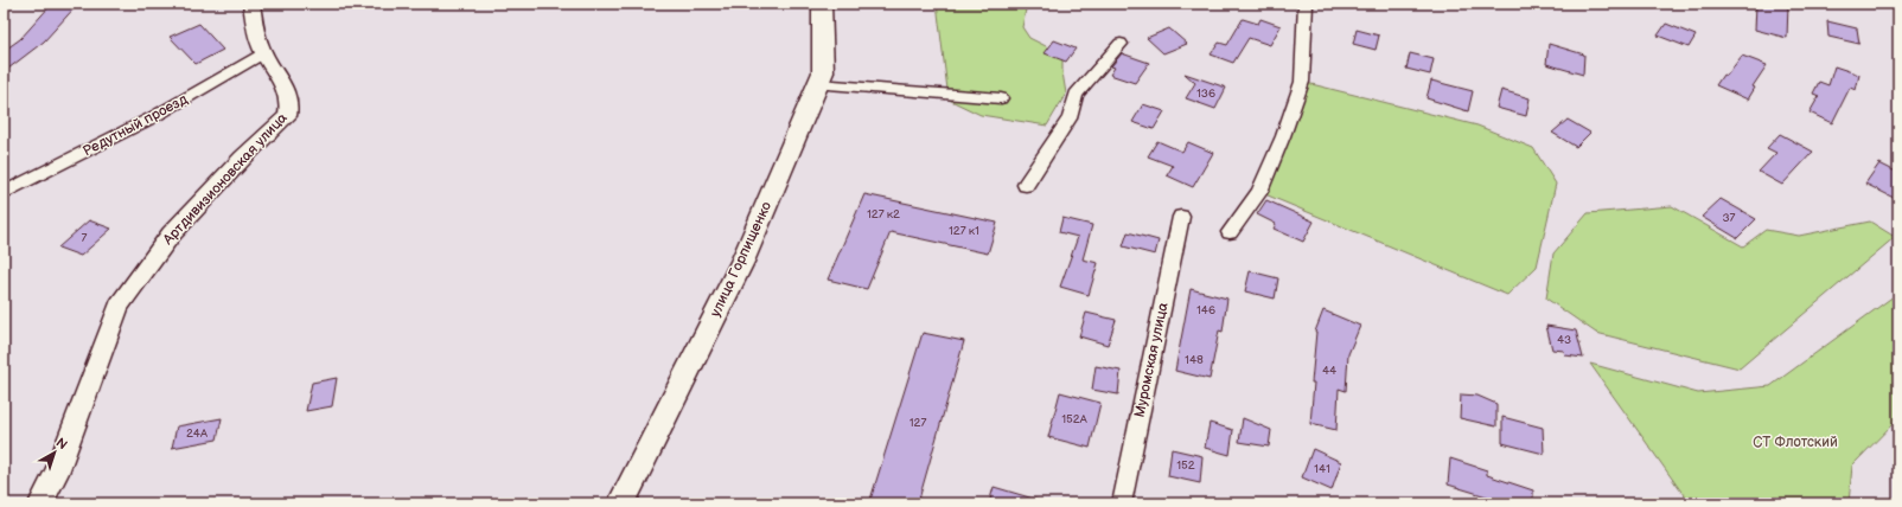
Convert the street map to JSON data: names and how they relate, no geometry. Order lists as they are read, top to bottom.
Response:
{
  "streets": {
    "main road": ["улица Горпищенко"],
    "street": ["Редутный проезд", "Артдивизионовская улица", "Муромская улица"]
  },
  "crossings": [
    ["Редутный проезд", "Артдивизионовская улица"]
  ],
  "parks": ["СТ Флотский"],
  "house_numbers": [
    "136",
    "127 к2",
    "37",
    "127 к1",
    "7",
    "146",
    "43",
    "148",
    "44",
    "152А",
    "127",
    "24А",
    "152",
    "141"
  ],
  "north": "top right"
}
